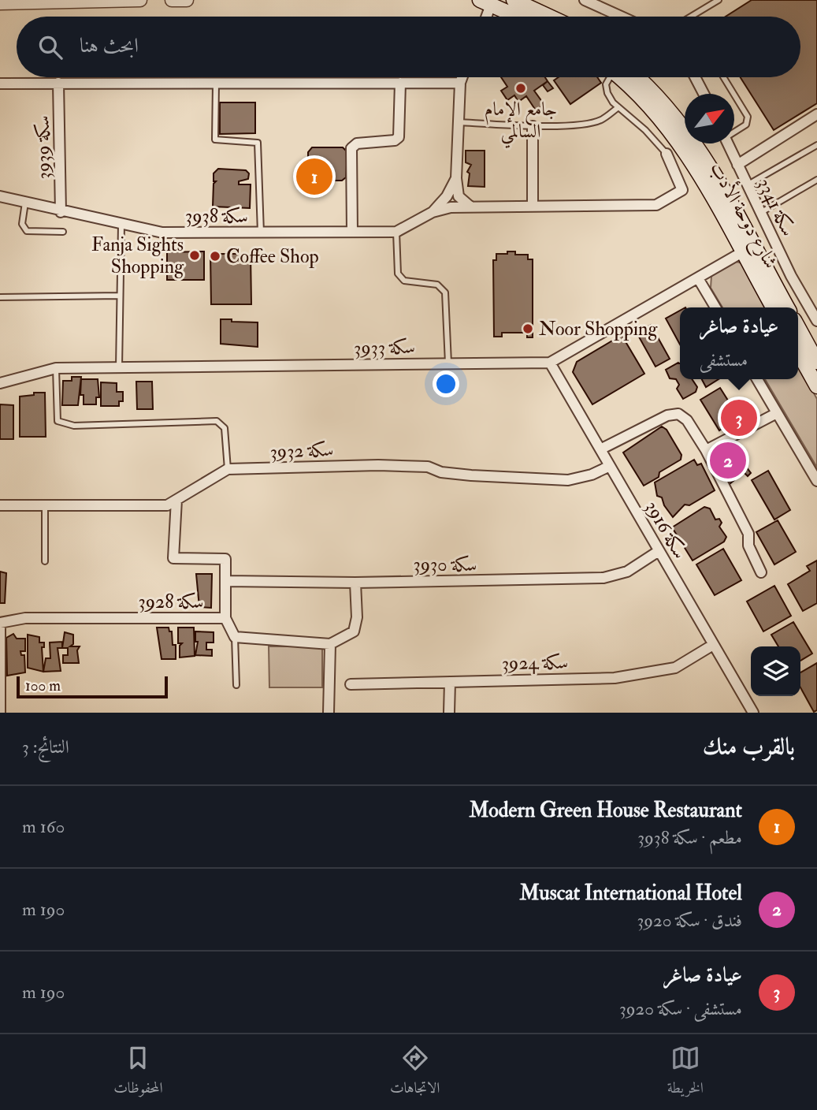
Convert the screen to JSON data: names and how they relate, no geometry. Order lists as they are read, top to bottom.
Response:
{
  "streets": {
    "main road": ["شارع دوحة الأدب"],
    "street": [
      "سكة 3939",
      "سكة 3341",
      "سكة 3938",
      "سكة 3933",
      "سكة 3932",
      "سكة 3916",
      "سكة 3930",
      "سكة 3928",
      "سكة 3924"
    ]
  },
  "crossings": [
    ["سكة 3939", "سكة 3938"],
    ["شارع دوحة الأدب", "سكة 3933"],
    ["سكة 3933", "سكة 3916"],
    ["سكة 3932", "سكة 3916"],
    ["سكة 3916", "سكة 3930"],
    ["سكة 3916", "سكة 3924"]
  ],
  "places": [
    "جامع الإمام السالمي",
    "Fanja Sights Shopping",
    "Coffee Shop",
    "Noor Shopping"
  ],
  "scale_bar": "100 m",
  "north": "top right",
  "page": {
    "search": "ابحث هنا",
    "pins": ["1", "3", "2"],
    "popup": ["عيادة صاغر", "مستشفى"],
    "scale": "100 m",
    "heading": ["بالقرب منك", "النتائج: 3"],
    "list": [
      {
        "mark": "1",
        "name": "Modern Green House Restaurant",
        "note": "مطعم · سكة 3938",
        "value": "160 m"
      },
      {
        "mark": "2",
        "name": "Muscat International Hotel",
        "note": "فندق · سكة 3920",
        "value": "190 m"
      },
      {
        "mark": "3",
        "name": "عيادة صاغر",
        "note": "مستشفى · سكة 3920",
        "value": "190 m"
      }
    ],
    "nav": ["الخريطة", "الاتجاهات", "المحفوظات"]
  }
}
